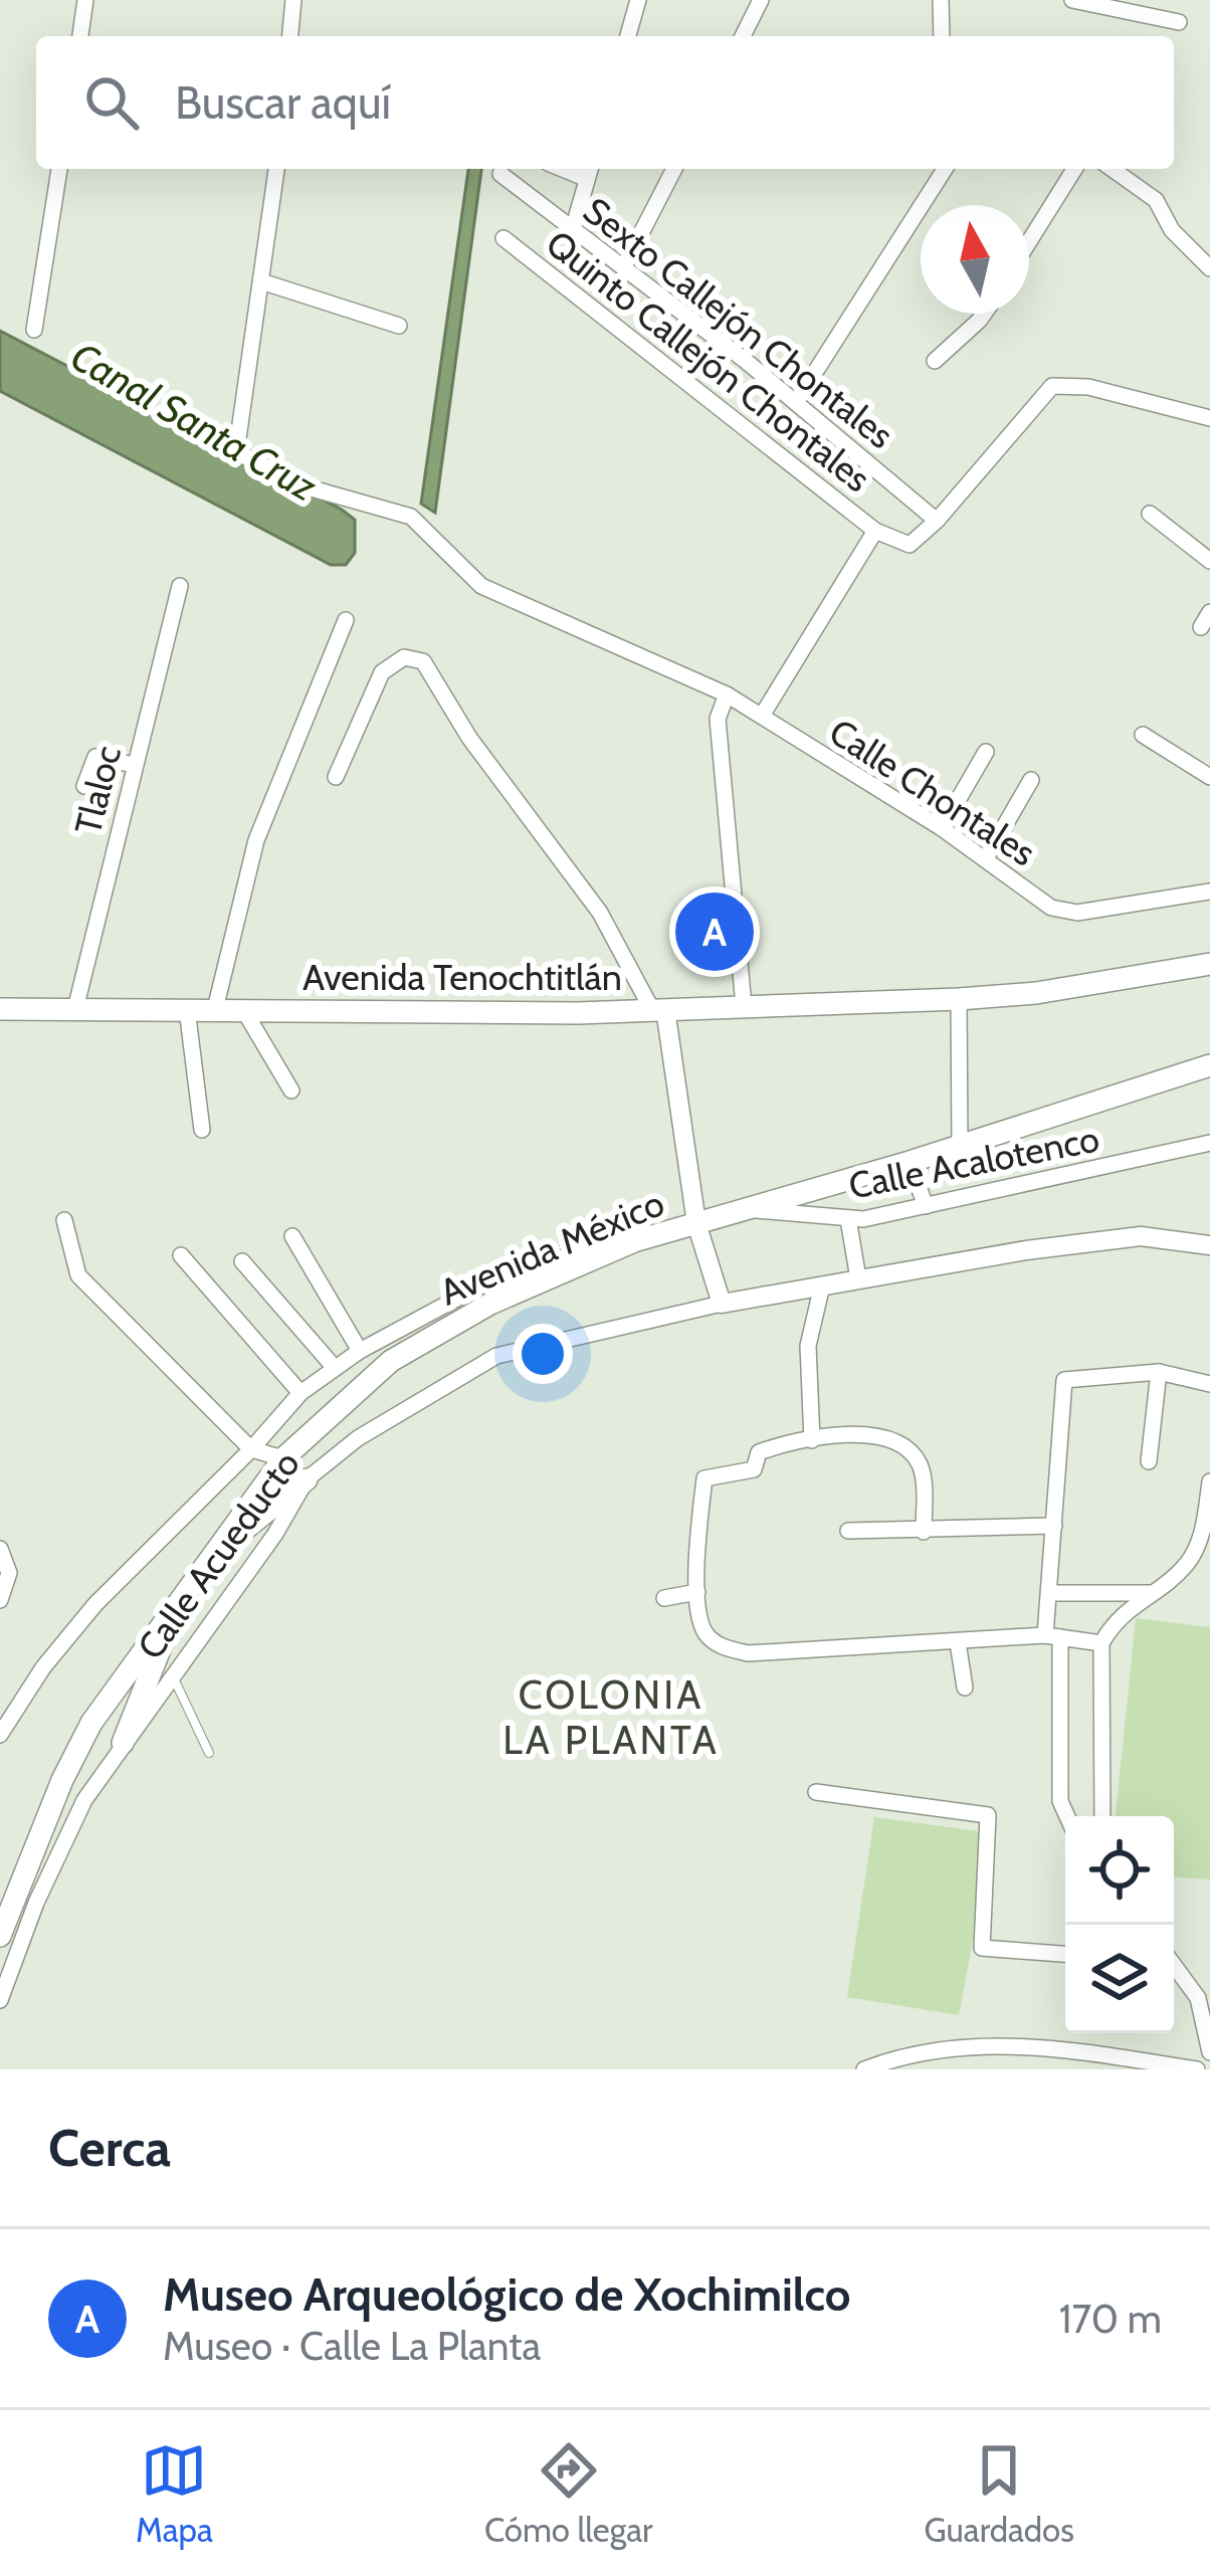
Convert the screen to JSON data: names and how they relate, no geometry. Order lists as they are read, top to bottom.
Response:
{
  "streets": {
    "main road": ["Avenida Tenochtitlán", "Avenida México"],
    "street": [
      "Sexto Callejón Chontales",
      "Quinto Callejón Chontales",
      "Tlaloc",
      "Calle Chontales",
      "Calle Acalotenco",
      "Calle Acueducto"
    ]
  },
  "crossings": [
    ["Sexto Callejón Chontales", "Quinto Callejón Chontales"],
    ["Quinto Callejón Chontales", "Calle Chontales"],
    ["Tlaloc", "Avenida Tenochtitlán"],
    ["Calle Acalotenco", "Avenida México"]
  ],
  "districts": ["COLONIA LA PLANTA"],
  "water": ["Canal Santa Cruz"],
  "north": "top",
  "page": {
    "search": "Buscar aquí",
    "pins": "A",
    "heading": "Cerca",
    "list": [
      {
        "mark": "A",
        "name": "Museo Arqueológico de Xochimilco",
        "note": "Museo · Calle La Planta",
        "value": "170 m"
      }
    ],
    "nav": ["Mapa", "Cómo llegar", "Guardados"]
  }
}
